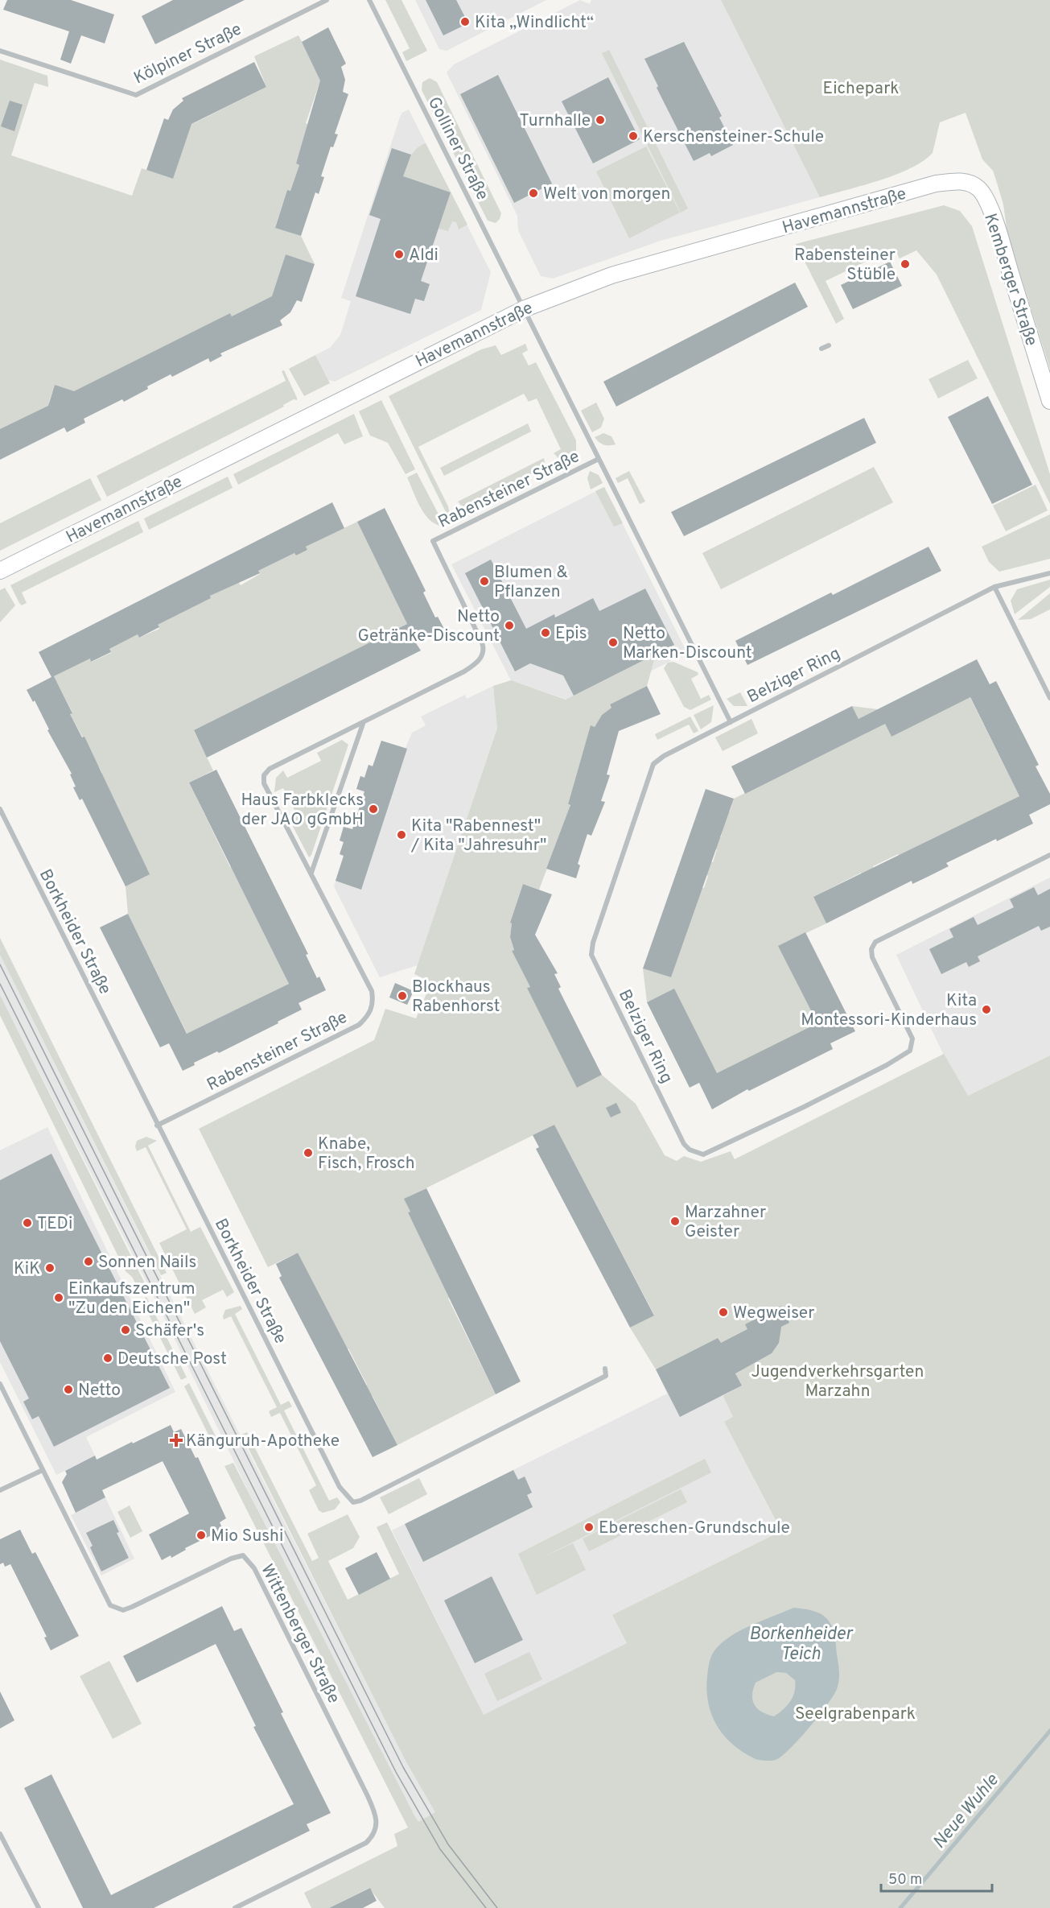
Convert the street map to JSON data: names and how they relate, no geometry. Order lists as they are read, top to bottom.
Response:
{
  "streets": {
    "main road": ["Havemannstraße", "Kemberger Straße"],
    "street": [
      "Kölpiner Straße",
      "Golliner Straße",
      "Rabensteiner Straße",
      "Belziger Ring",
      "Borkheider Straße",
      "Wittenberger Straße"
    ]
  },
  "crossings": [
    ["Golliner Straße", "Havemannstraße"],
    ["Golliner Straße", "Rabensteiner Straße"],
    ["Havemannstraße", "Kemberger Straße"],
    ["Havemannstraße", "Rabensteiner Straße"],
    ["Rabensteiner Straße", "Belziger Ring"],
    ["Rabensteiner Straße", "Borkheider Straße"]
  ],
  "water": ["Borkenheider Teich", "Neue Wuhle"],
  "parks": ["Eichepark", "Jugendverkehrsgarten Marzahn", "Seelgrabenpark"],
  "places": {
    "other": [
      "Kita „Windlicht“",
      "Turnhalle",
      "Kerschensteiner-Schule",
      "Welt von morgen",
      "Aldi",
      "Rabensteiner Stüble",
      "Blumen & Pflanzen",
      "Netto Getränke-Discount",
      "Epis",
      "Netto Marken-Discount",
      "Haus Farbklecks der JAO gGmbH",
      "Kita \"Rabennest\" / Kita \"Jahresuhr\"",
      "Blockhaus Rabenhorst",
      "Kita Montessori-Kinderhaus",
      "Knabe, Fisch, Frosch",
      "Marzahner Geister",
      "TEDi",
      "Sonnen Nails",
      "KiK",
      "Einkaufszentrum \"Zu den Eichen\"",
      "Wegweiser",
      "Schäfer's",
      "Deutsche Post",
      "Netto",
      "Ebereschen-Grundschule",
      "Mio Sushi"
    ],
    "health": ["Känguruh-Apotheke"]
  },
  "scale_bar": "50 m"
}
